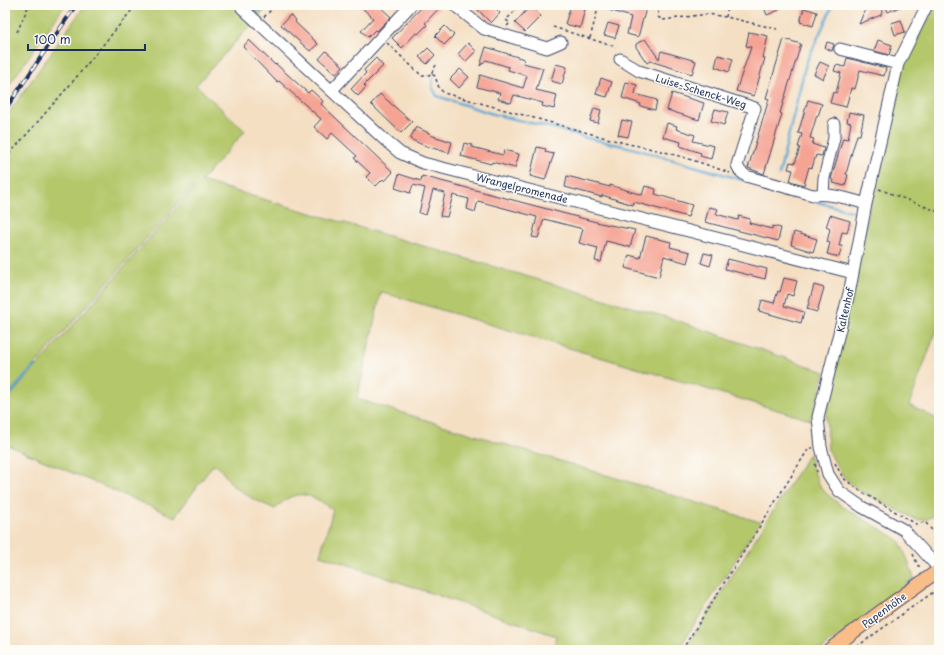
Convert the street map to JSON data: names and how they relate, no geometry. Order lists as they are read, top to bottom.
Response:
{
  "streets": {
    "main road": ["Papenhöhe"],
    "street": ["Luise-Schenck-Weg", "Wrangelpromenade", "Kaltenhof"]
  },
  "crossings": [
    ["Wrangelpromenade", "Kaltenhof"],
    ["Kaltenhof", "Papenhöhe"]
  ],
  "scale_bar": "100 m"
}
